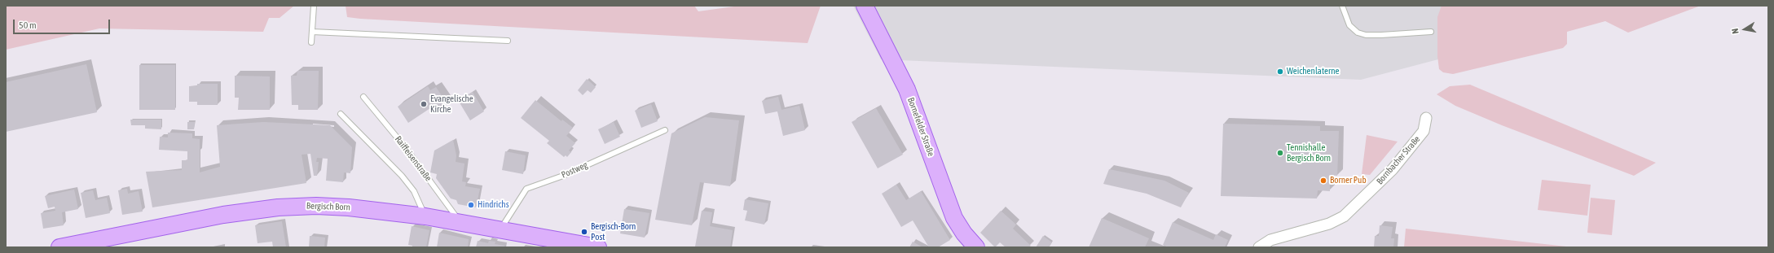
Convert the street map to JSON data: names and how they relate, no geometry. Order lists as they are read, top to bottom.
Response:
{
  "streets": {
    "main road": ["Bornefelder Straße", "Bergisch Born"],
    "street": ["Bornbacher Straße"],
    "lane": ["Raiffeisenstraße", "Postweg"]
  },
  "crossings": [
    ["Raiffeisenstraße", "Bergisch Born"],
    ["Postweg", "Bergisch Born"]
  ],
  "places": [
    "Weichenlaterne",
    "Evangelische Kirche",
    "Tennishalle Bergisch Born",
    "Borner Pub",
    "Hindrichs",
    "Bergisch-Born Post"
  ],
  "scale_bar": "50 m",
  "north": "left"
}
